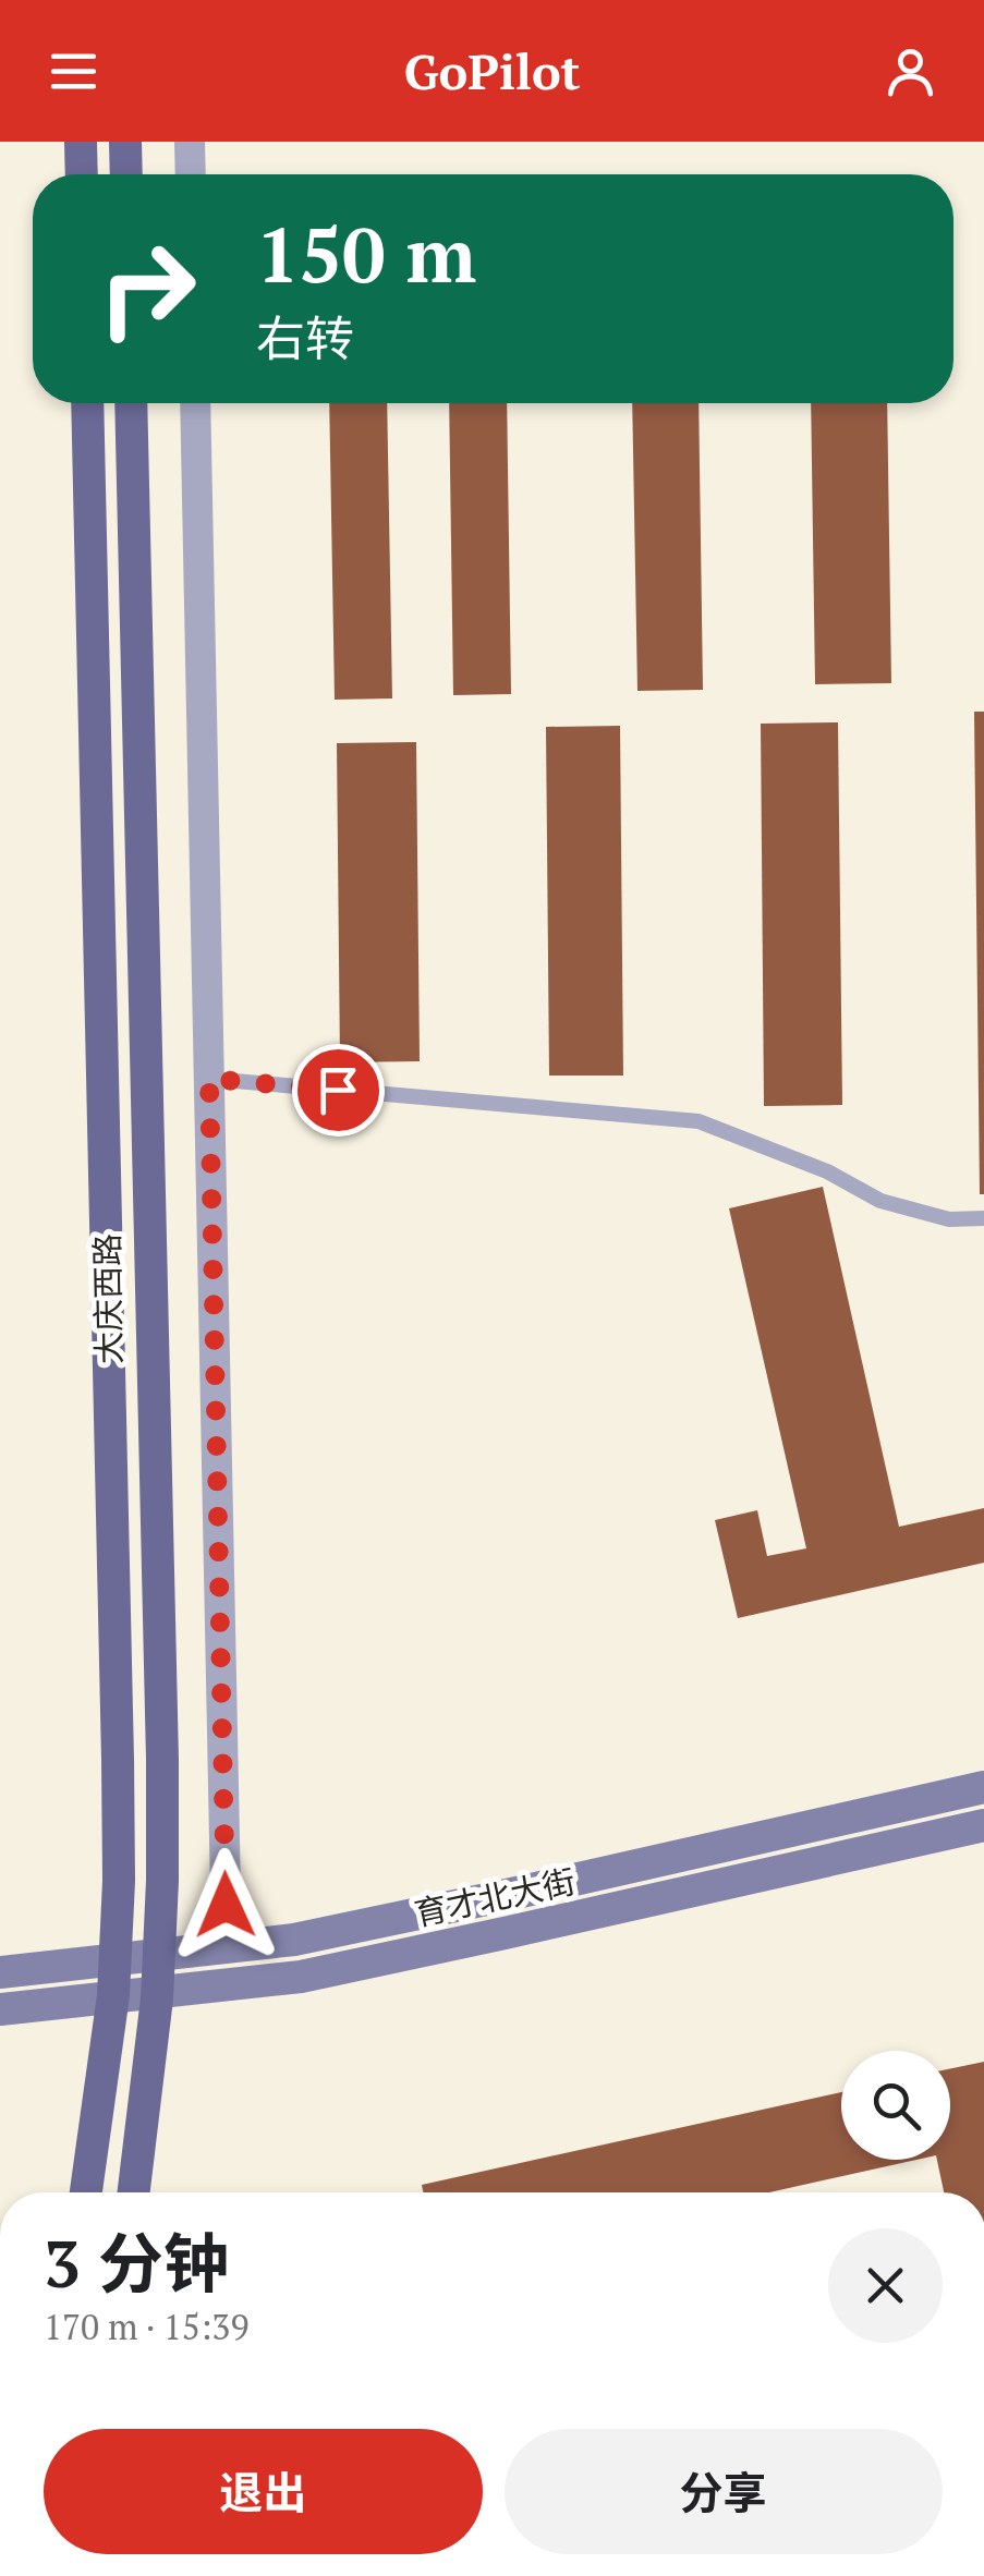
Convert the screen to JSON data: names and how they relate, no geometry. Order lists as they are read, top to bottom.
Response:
{
  "streets": {
    "main road": ["大庆西路", "育才北大街"]
  },
  "crossings": [
    ["大庆西路", "育才北大街"]
  ],
  "page": {
    "header": "GoPilot",
    "turn": ["150 m", "右转"],
    "heading": ["3 分钟", "170 m · 15:39"],
    "buttons": ["退出", "分享"]
  }
}
